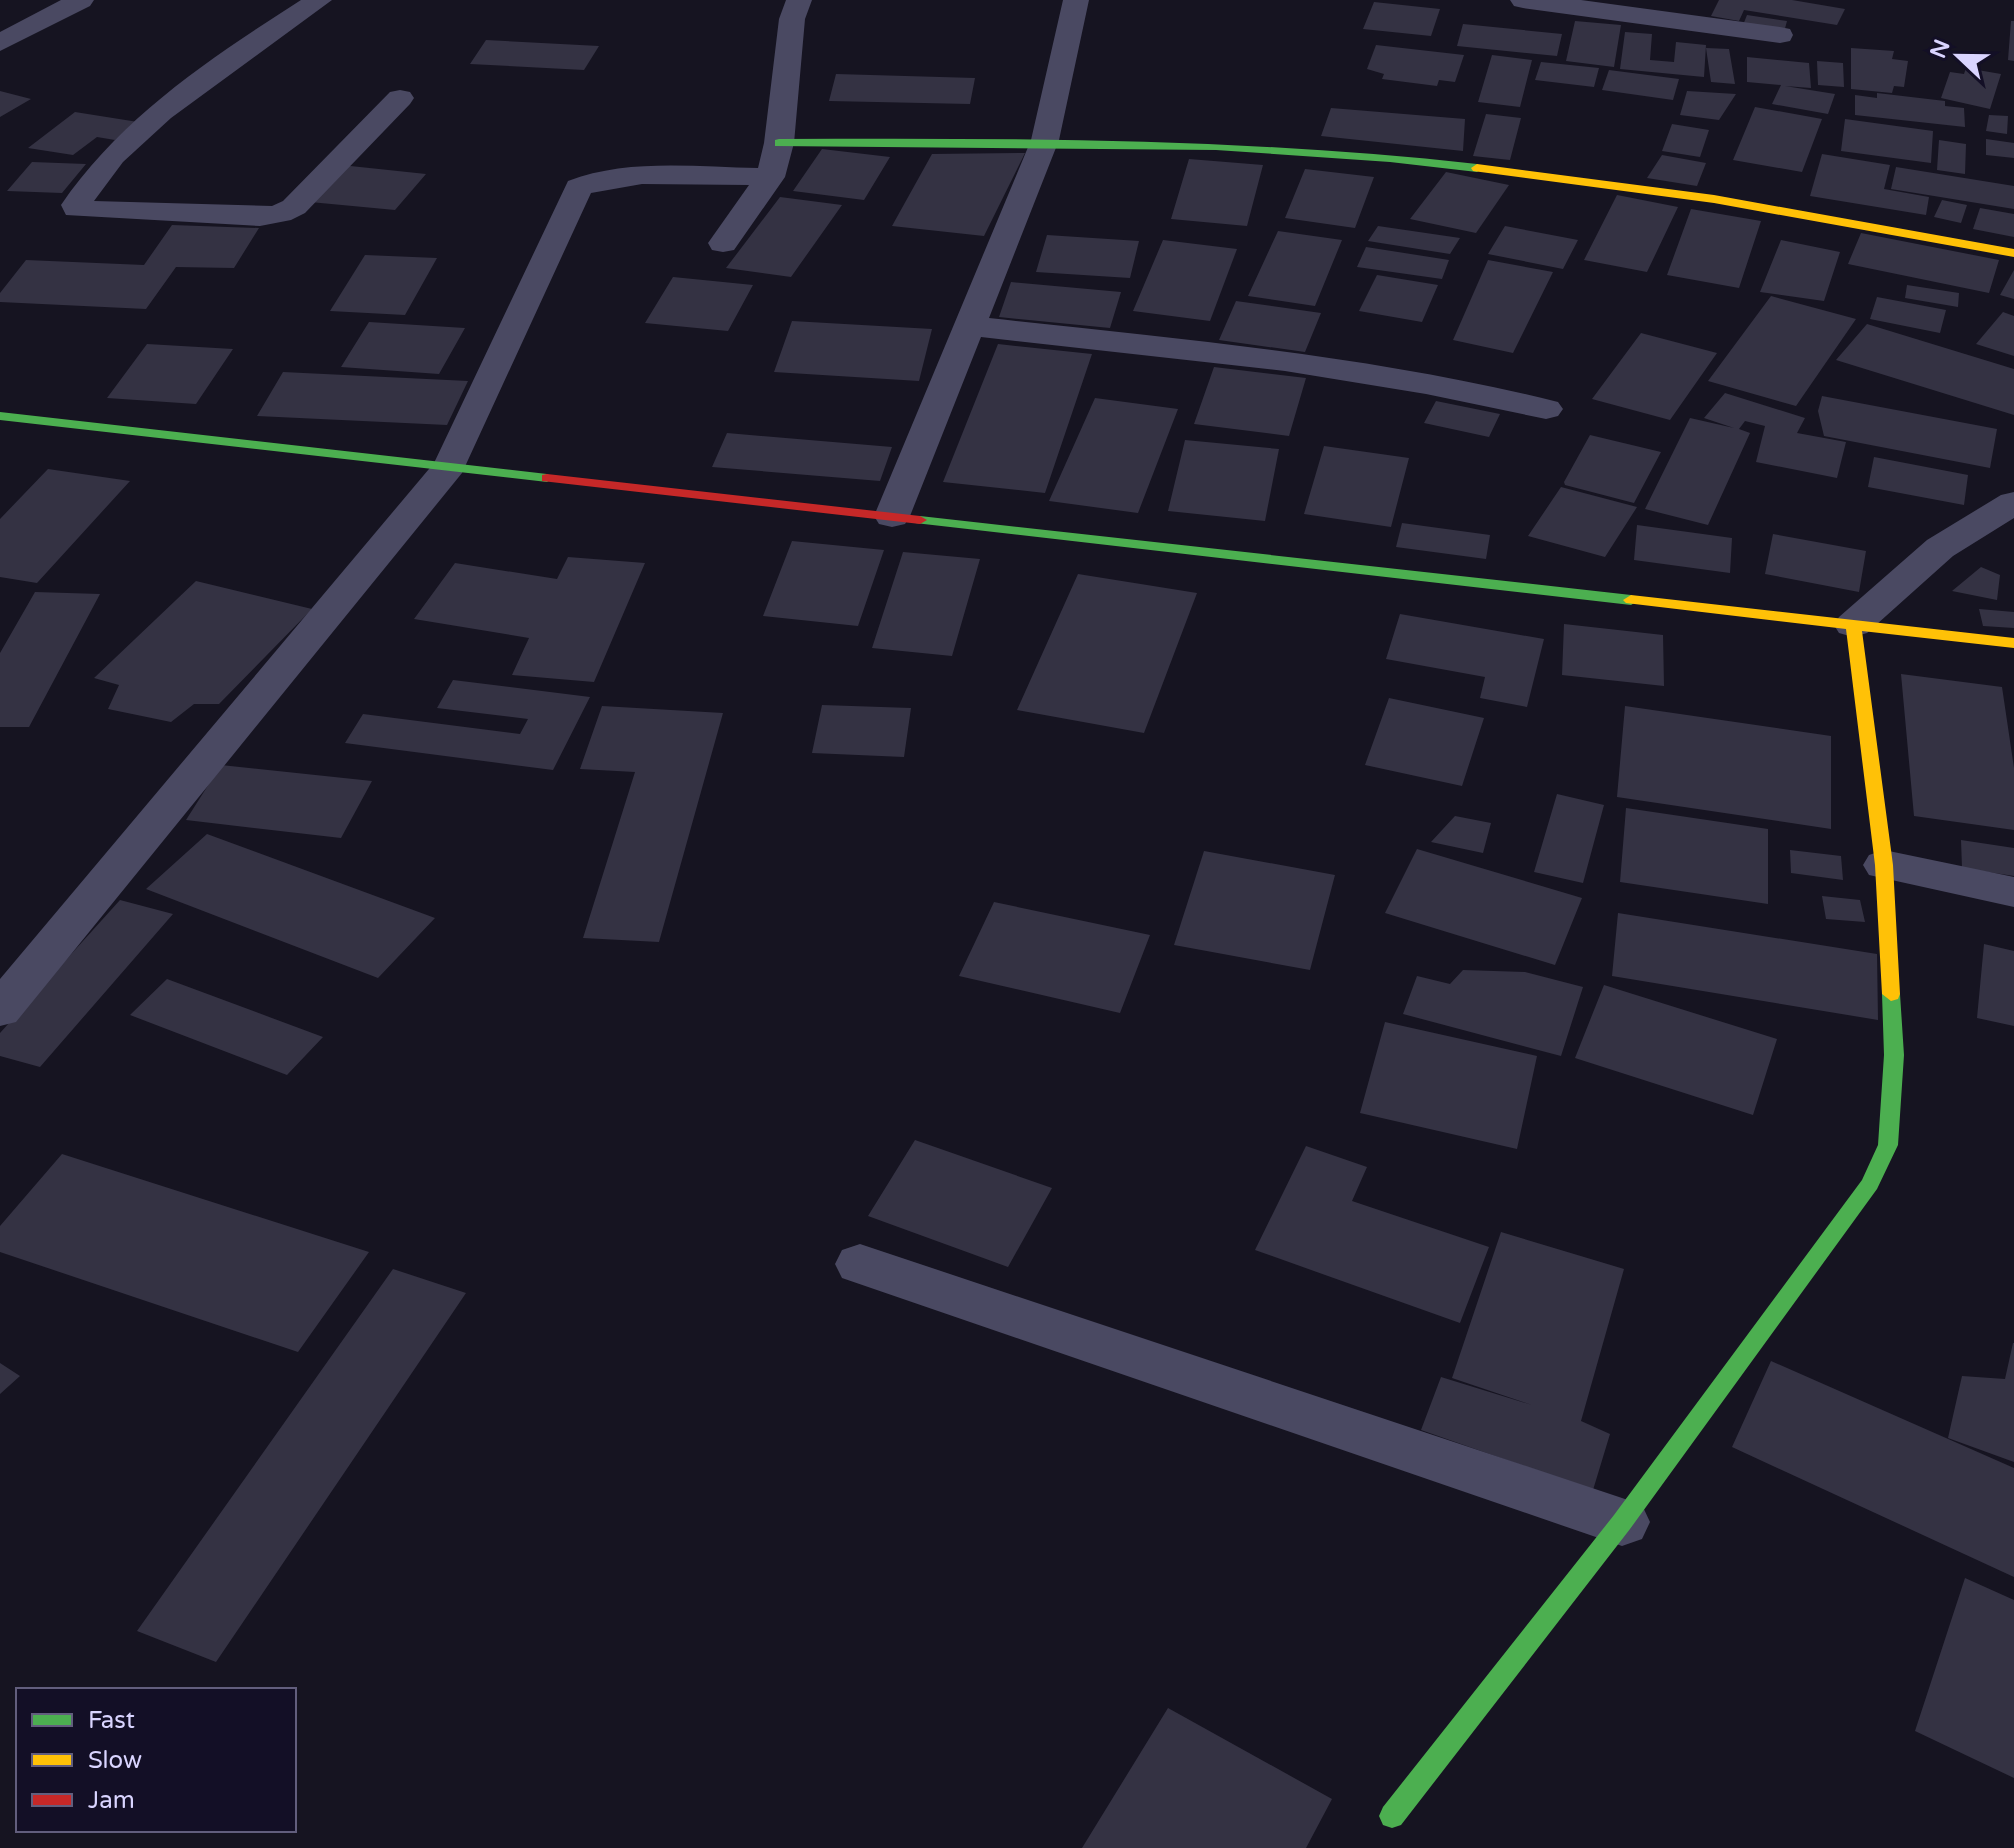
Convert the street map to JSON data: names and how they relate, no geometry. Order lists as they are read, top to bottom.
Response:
{
  "legend": ["Fast", "Slow", "Jam"],
  "north": "left"
}
